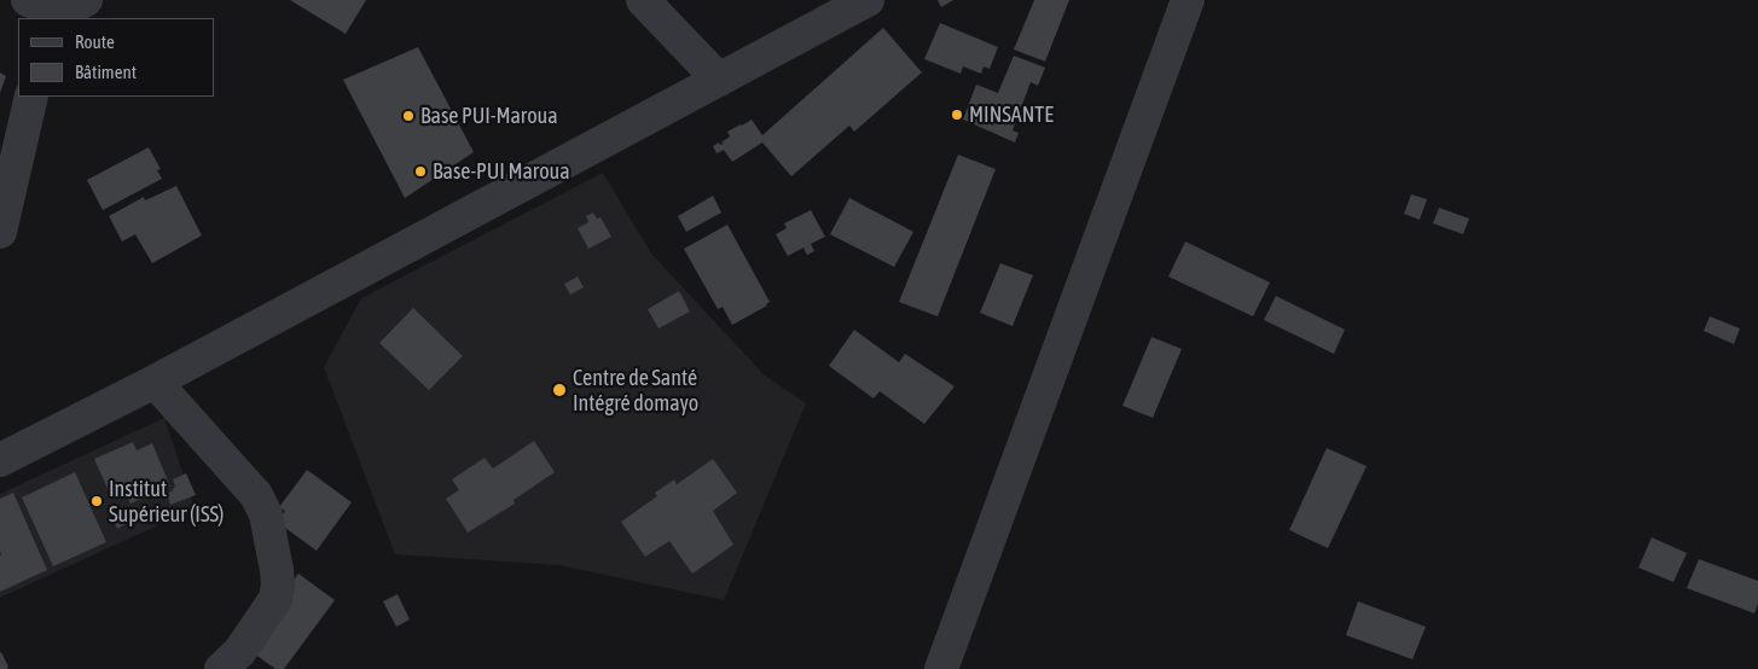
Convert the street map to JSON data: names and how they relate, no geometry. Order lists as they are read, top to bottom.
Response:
{
  "places": [
    "MINSANTE",
    "Base PUI-Maroua",
    "Base-PUI Maroua",
    "Centre de Santé Intégré domayo",
    "Institut Supérieur (ISS)"
  ],
  "legend": ["Route", "Bâtiment"]
}
